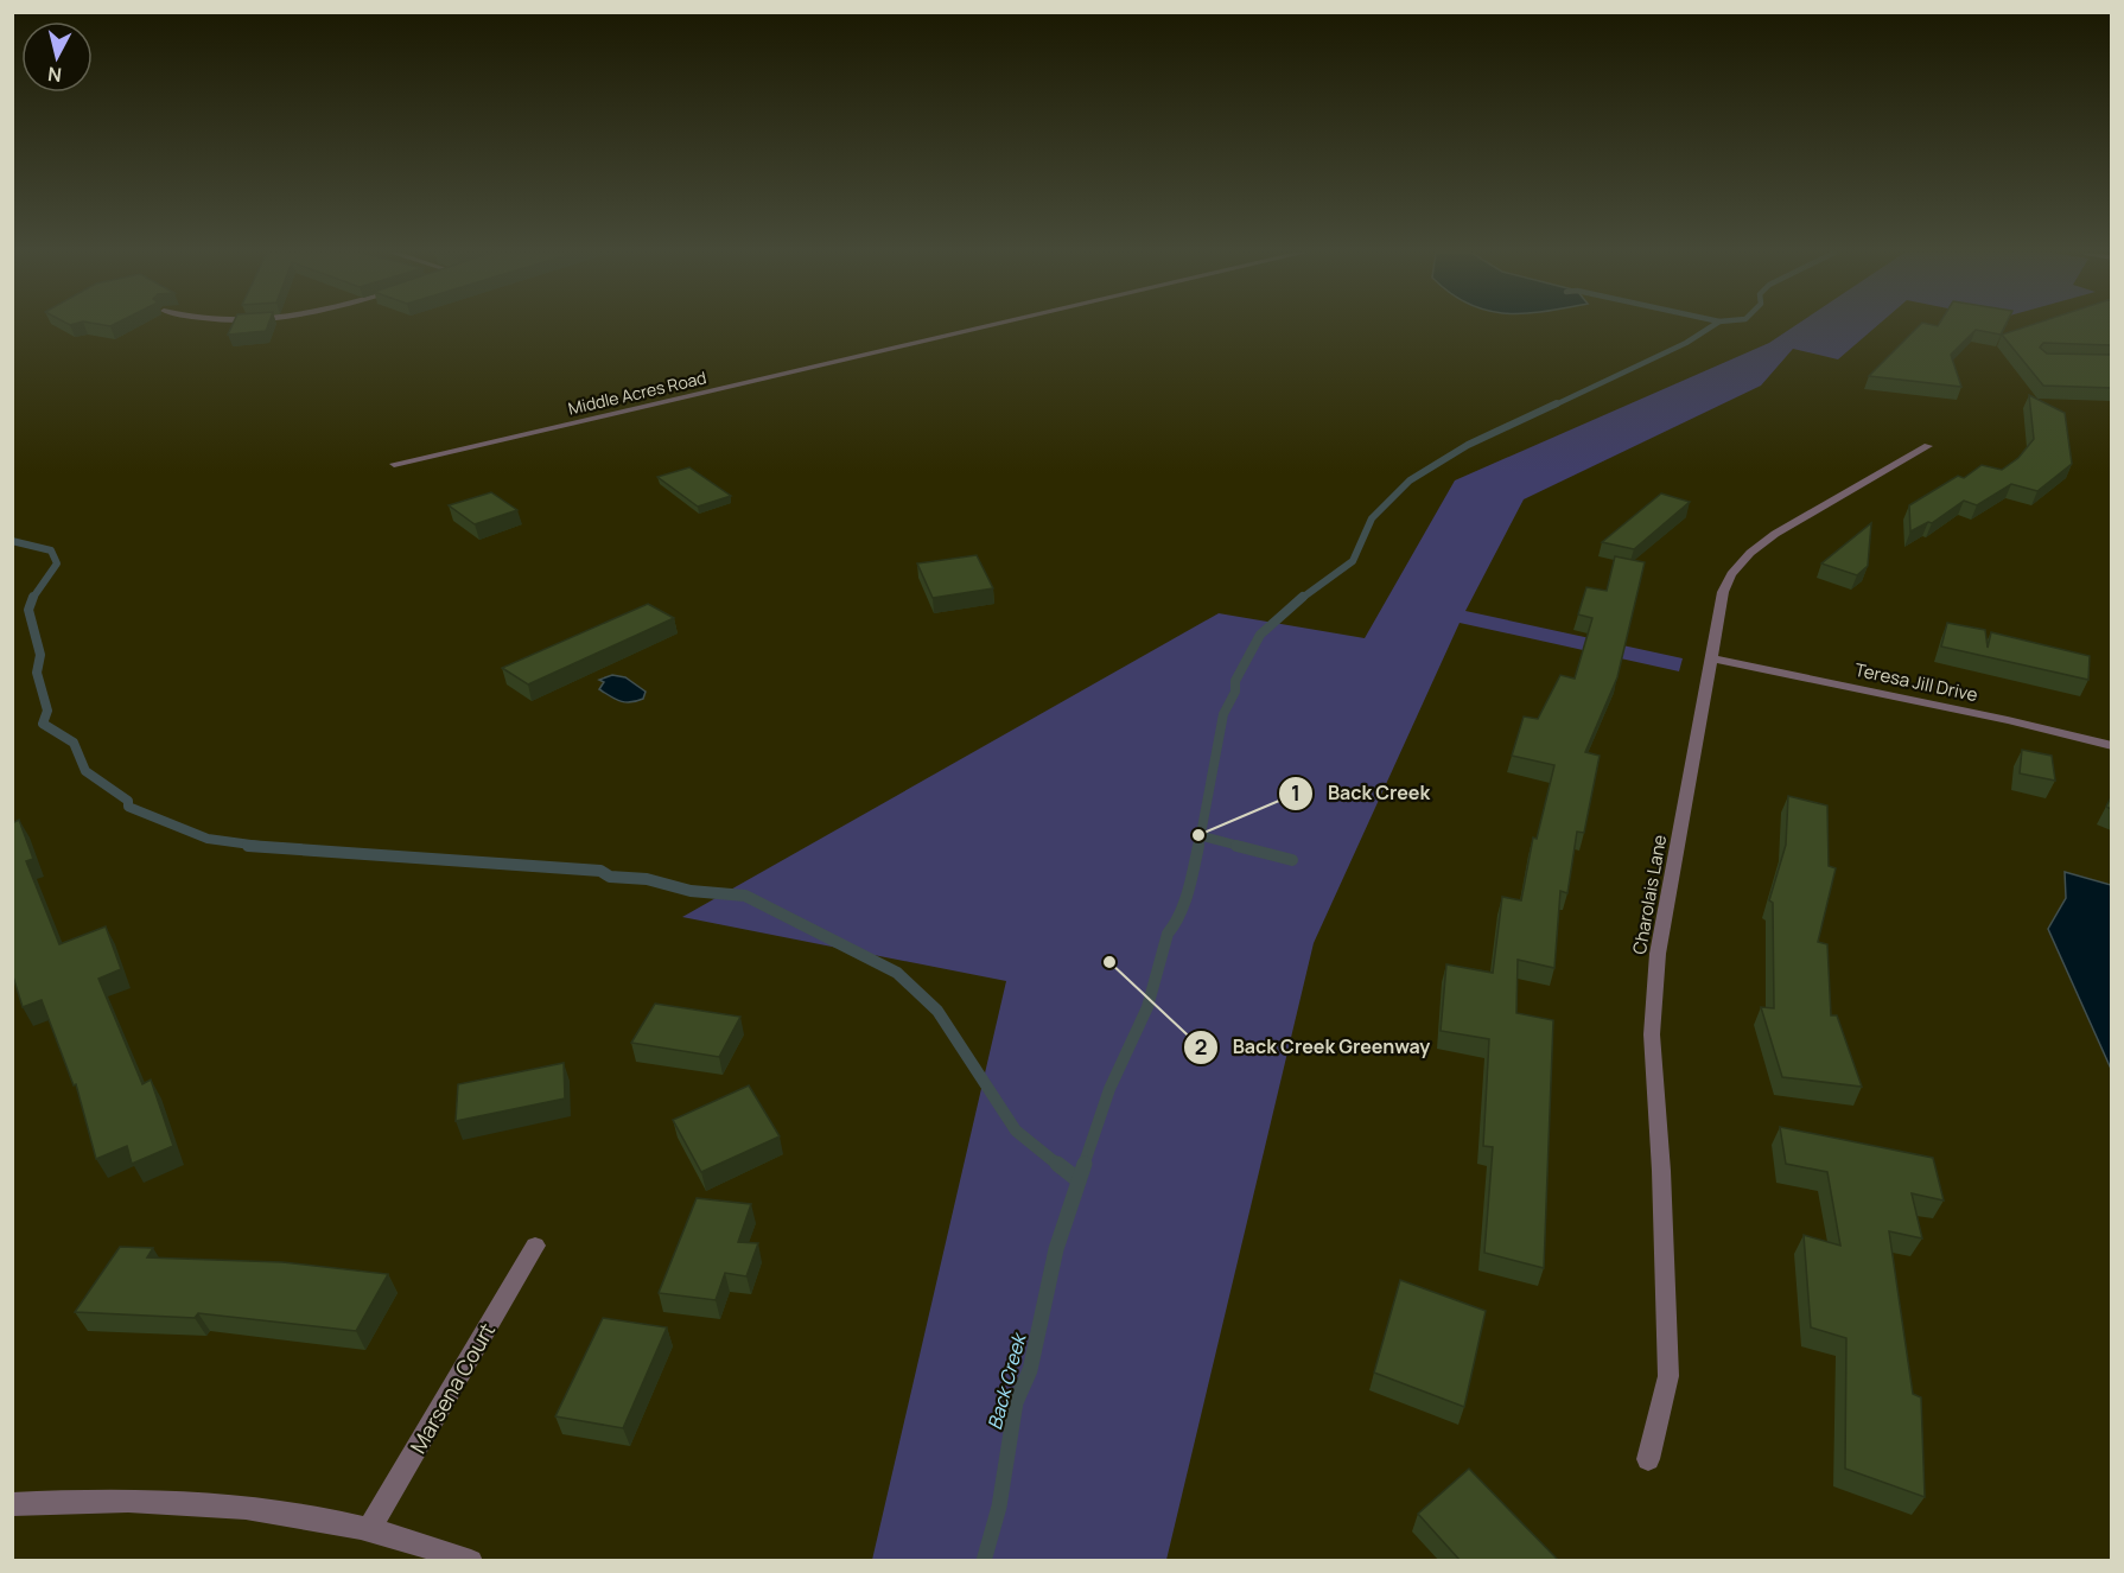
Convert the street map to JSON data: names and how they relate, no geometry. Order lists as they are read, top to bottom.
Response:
{
  "streets": {
    "street": [
      "Middle Acres Road",
      "Teresa Jill Drive",
      "Charolais Lane",
      "Marsena Court"
    ]
  },
  "crossings": [
    ["Teresa Jill Drive", "Charolais Lane"]
  ],
  "water": ["Back Creek"],
  "places": ["Back Creek", "Back Creek Greenway"],
  "north": "bottom"
}
